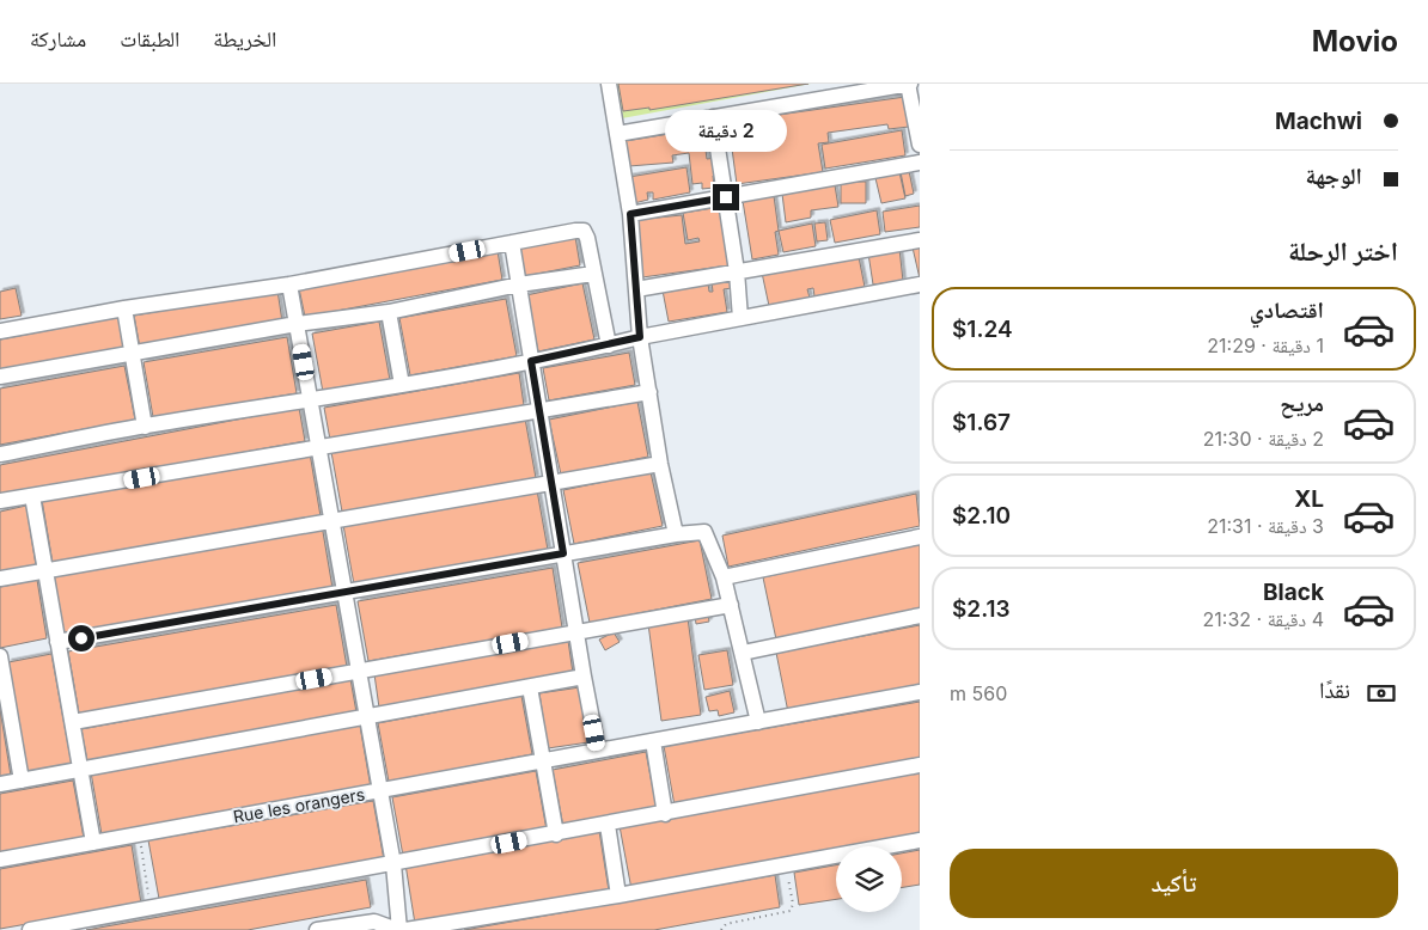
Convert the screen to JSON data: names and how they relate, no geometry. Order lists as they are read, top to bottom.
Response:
{
  "streets": {
    "street": ["Rue les orangers"]
  },
  "page": {
    "header": "Movio",
    "nav": ["الخريطة", "الطبقات", "مشاركة"],
    "banner": ["Machwi", "الوجهة"],
    "bubble": "2 دقيقة",
    "heading": "اختر الرحلة",
    "list": [
      {
        "name": "اقتصادي",
        "note": "1 دقيقة · 21:29",
        "value": "$1.24"
      },
      {
        "name": "مريح",
        "note": "2 دقيقة · 21:30",
        "value": "$1.67"
      },
      {
        "name": "XL",
        "note": "3 دقيقة · 21:31",
        "value": "$2.10"
      },
      {
        "name": "Black",
        "note": "4 دقيقة · 21:32",
        "value": "$2.13"
      }
    ],
    "pay": ["نقدًا", "560 m"],
    "buttons": "تأكيد"
  }
}
